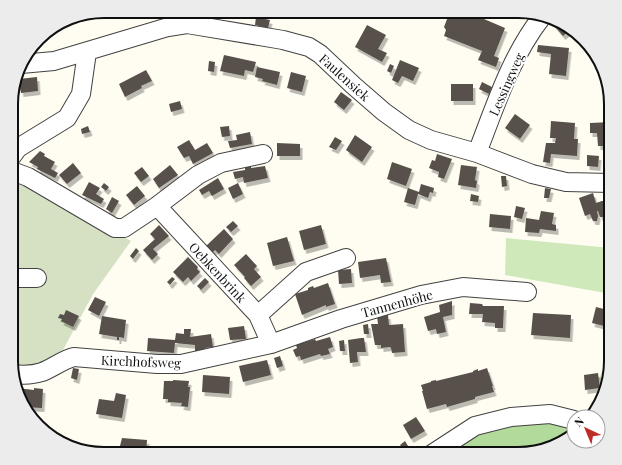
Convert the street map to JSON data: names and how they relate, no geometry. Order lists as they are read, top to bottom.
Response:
{
  "streets": {
    "street": [
      "Faulensiek",
      "Lessingweg",
      "Oebkenbrink",
      "Tannenhöhe",
      "Kirchhofsweg"
    ]
  },
  "crossings": [
    ["Faulensiek", "Lessingweg"],
    ["Oebkenbrink", "Tannenhöhe"],
    ["Oebkenbrink", "Kirchhofsweg"],
    ["Tannenhöhe", "Kirchhofsweg"]
  ],
  "north": "top left"
}
